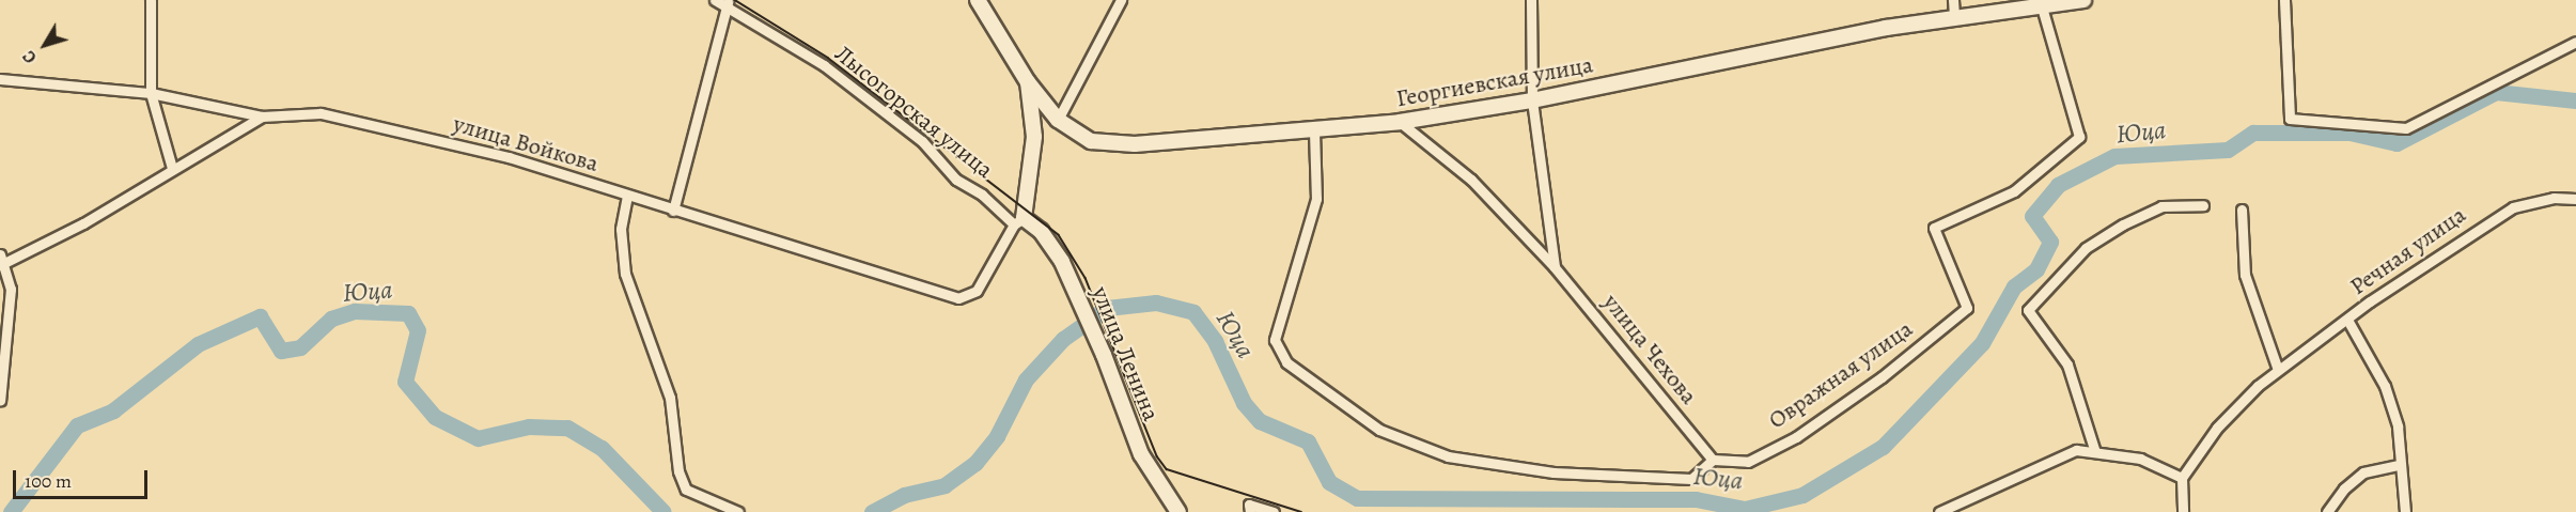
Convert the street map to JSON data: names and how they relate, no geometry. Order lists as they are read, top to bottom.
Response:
{
  "streets": {
    "main road": ["Георгиевская улица", "улица Ленина"],
    "street": [
      "Лысогорская улица",
      "улица Войкова",
      "Речная улица",
      "улица Чехова",
      "Овражная улица"
    ]
  },
  "crossings": [
    ["Георгиевская улица", "улица Чехова"],
    ["Георгиевская улица", "Овражная улица"],
    ["Лысогорская улица", "улица Войкова"],
    ["Лысогорская улица", "улица Ленина"],
    ["улица Войкова", "улица Ленина"],
    ["улица Чехова", "Овражная улица"]
  ],
  "water": ["Юца"],
  "scale_bar": "100 m",
  "north": "bottom left"
}
